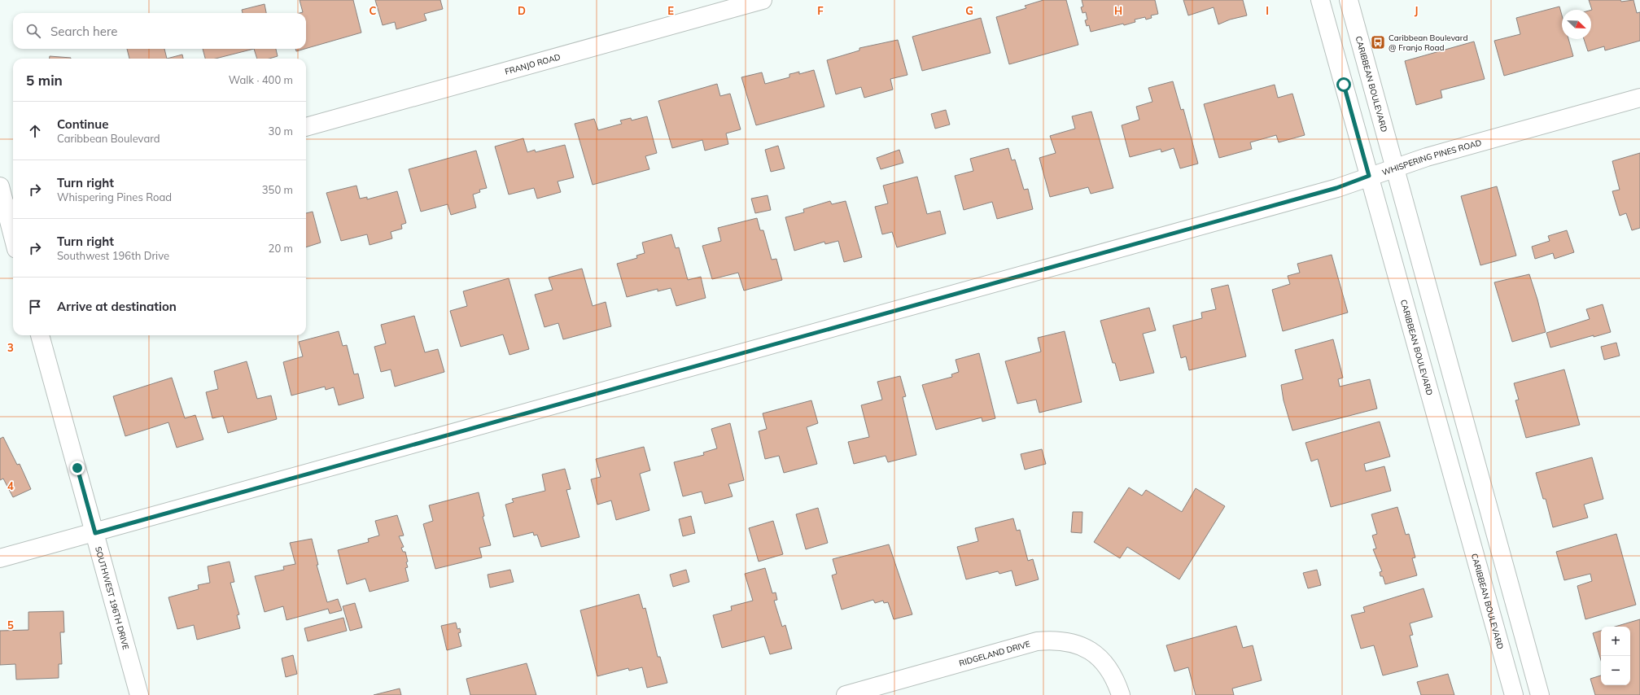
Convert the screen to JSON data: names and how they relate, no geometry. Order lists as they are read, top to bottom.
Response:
{
  "streets": {
    "street": [
      "FRANJO ROAD",
      "CARIBBEAN BOULEVARD",
      "WHISPERING PINES ROAD",
      "SOUTHWEST 196TH DRIVE",
      "RIDGELAND DRIVE"
    ]
  },
  "crossings": [
    ["CARIBBEAN BOULEVARD", "WHISPERING PINES ROAD"],
    ["WHISPERING PINES ROAD", "SOUTHWEST 196TH DRIVE"]
  ],
  "places": {
    "bus stop": ["Caribbean Boulevard @ Franjo Road"]
  },
  "north": "bottom right",
  "page": {
    "search": "Search here",
    "heading": ["5 min", "Walk · 400 m"],
    "list": [
      ["Continue", "Caribbean Boulevard", "30 m"],
      ["Turn right", "Whispering Pines Road", "350 m"],
      ["Turn right", "Southwest 196th Drive", "20 m"],
      "Arrive at destination"
    ],
    "map_buttons": ["+", "−"]
  },
  "grid": {
    "columns": [
      "C",
      "D",
      "E",
      "F",
      "G",
      "H",
      "I",
      "J"
    ],
    "rows": ["3", "4", "5"]
  }
}
